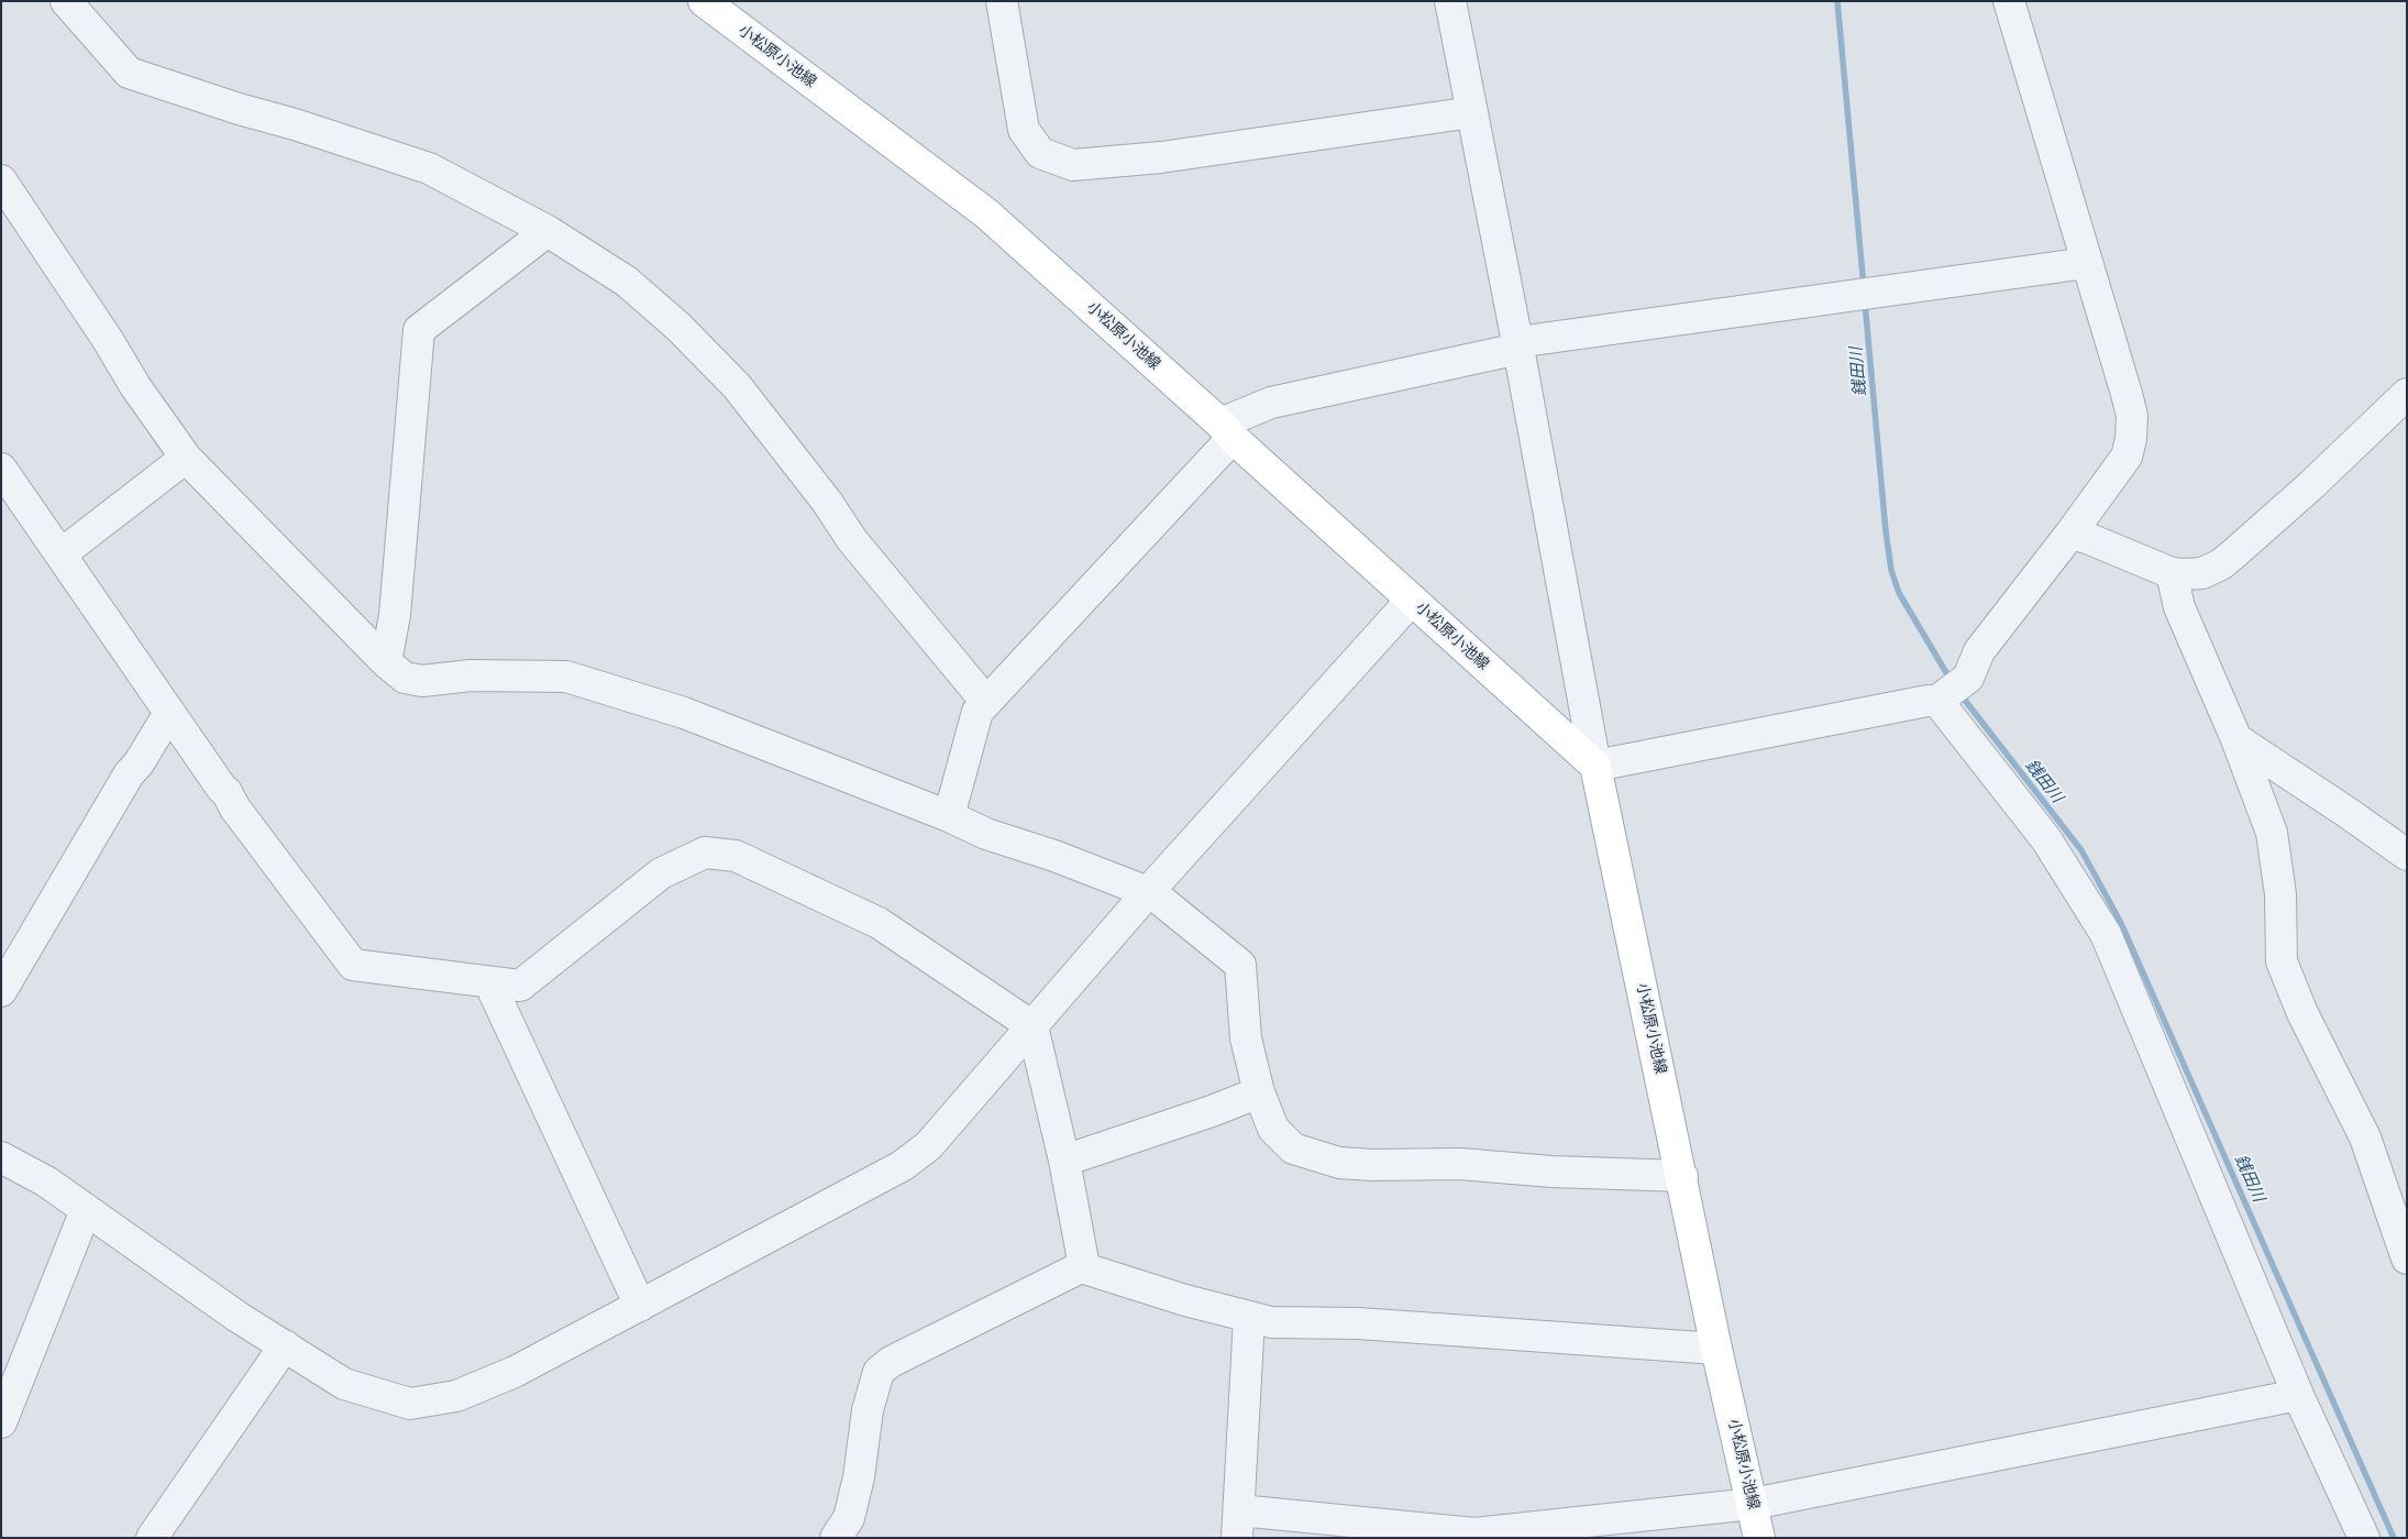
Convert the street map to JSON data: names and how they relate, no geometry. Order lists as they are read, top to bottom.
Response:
{
  "streets": {
    "main road": ["小松原小池線"]
  },
  "water": ["銭田川"]
}
